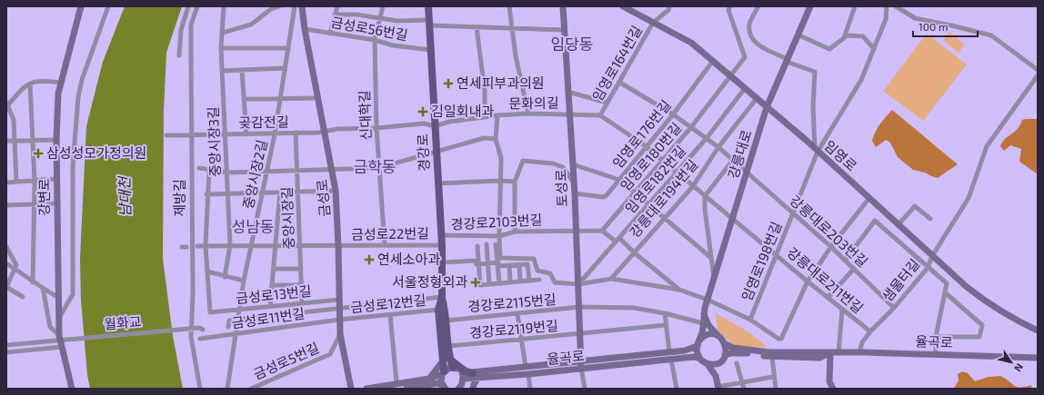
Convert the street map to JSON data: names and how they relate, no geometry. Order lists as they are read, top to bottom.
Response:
{
  "streets": {
    "main road": ["경강로"],
    "street": [
      "금성로56번길",
      "임영로164번길",
      "문화의길",
      "신대학길",
      "곶감전길",
      "임영로176번길",
      "중앙시장3길",
      "강릉대로",
      "임영로",
      "임영로180번길",
      "중앙시장2길",
      "임영로182번길",
      "토성로",
      "강변로",
      "제방길",
      "금성로",
      "강릉대로194번길",
      "중앙시장길",
      "경강로2103번길",
      "강릉대로203번길",
      "금성로22번길",
      "임영로198번길",
      "강릉대로211번길",
      "샘물터길",
      "금성로13번길",
      "경강로2115번길",
      "금성로12번길",
      "금성로11번길",
      "월화교",
      "경강로2119번길",
      "율곡로",
      "금성로5번길"
    ]
  },
  "crossings": [
    ["금성로56번길", "신대학길"],
    ["금성로56번길", "경강로"],
    ["금성로56번길", "금성로"],
    ["임영로164번길", "문화의길"],
    ["임영로164번길", "임영로"],
    ["임영로164번길", "강릉대로203번길"],
    ["임영로164번길", "강릉대로211번길"],
    ["문화의길", "신대학길"],
    ["문화의길", "곶감전길"],
    ["문화의길", "경강로"],
    ["문화의길", "토성로"],
    ["문화의길", "강릉대로211번길"],
    ["신대학길", "곶감전길"],
    ["신대학길", "금성로22번길"],
    ["곶감전길", "중앙시장3길"],
    ["곶감전길", "중앙시장2길"],
    ["곶감전길", "제방길"],
    ["곶감전길", "금성로"],
    ["곶감전길", "중앙시장길"],
    ["임영로176번길", "임영로"],
    ["임영로176번길", "토성로"],
    ["임영로176번길", "강릉대로203번길"],
    ["임영로176번길", "강릉대로211번길"],
    ["중앙시장3길", "금성로22번길"],
    ["경강로", "경강로2103번길"],
    ["경강로", "금성로22번길"],
    ["경강로", "경강로2115번길"],
    ["경강로", "금성로12번길"],
    ["경강로", "경강로2119번길"],
    ["강릉대로", "임영로"],
    ["강릉대로", "강릉대로203번길"],
    ["강릉대로", "강릉대로211번길"],
    ["강릉대로", "경강로2115번길"],
    ["강릉대로", "율곡로"],
    ["임영로", "임영로180번길"],
    ["임영로", "임영로182번길"],
    ["임영로", "강릉대로194번길"],
    ["임영로", "임영로198번길"],
    ["임영로", "샘물터길"],
    ["임영로180번길", "강릉대로203번길"],
    ["임영로180번길", "강릉대로211번길"],
    ["중앙시장2길", "금성로22번길"],
    ["중앙시장2길", "금성로13번길"],
    ["중앙시장2길", "금성로11번길"],
    ["임영로182번길", "토성로"],
    ["임영로182번길", "강릉대로203번길"],
    ["임영로182번길", "강릉대로211번길"],
    ["토성로", "경강로2103번길"],
    ["토성로", "경강로2115번길"],
    ["토성로", "경강로2119번길"],
    ["토성로", "율곡로"],
    ["금성로", "금성로22번길"],
    ["금성로", "금성로13번길"],
    ["금성로", "금성로12번길"],
    ["금성로", "금성로11번길"],
    ["금성로", "금성로5번길"],
    ["강릉대로194번길", "강릉대로203번길"],
    ["강릉대로194번길", "강릉대로211번길"],
    ["중앙시장길", "금성로22번길"],
    ["중앙시장길", "금성로13번길"],
    ["강릉대로203번길", "임영로198번길"],
    ["강릉대로203번길", "샘물터길"],
    ["임영로198번길", "강릉대로211번길"],
    ["강릉대로211번길", "샘물터길"],
    ["샘물터길", "율곡로"],
    ["금성로12번길", "금성로11번길"]
  ],
  "districts": ["임당동", "금학동", "성남동"],
  "water": ["남대천"],
  "places": {
    "health": [
      "연세피부과의원",
      "김일회내과",
      "삼성성모가정의원",
      "연세소아과",
      "서울정형외과"
    ]
  },
  "scale_bar": "100 m",
  "north": "bottom right"
}
